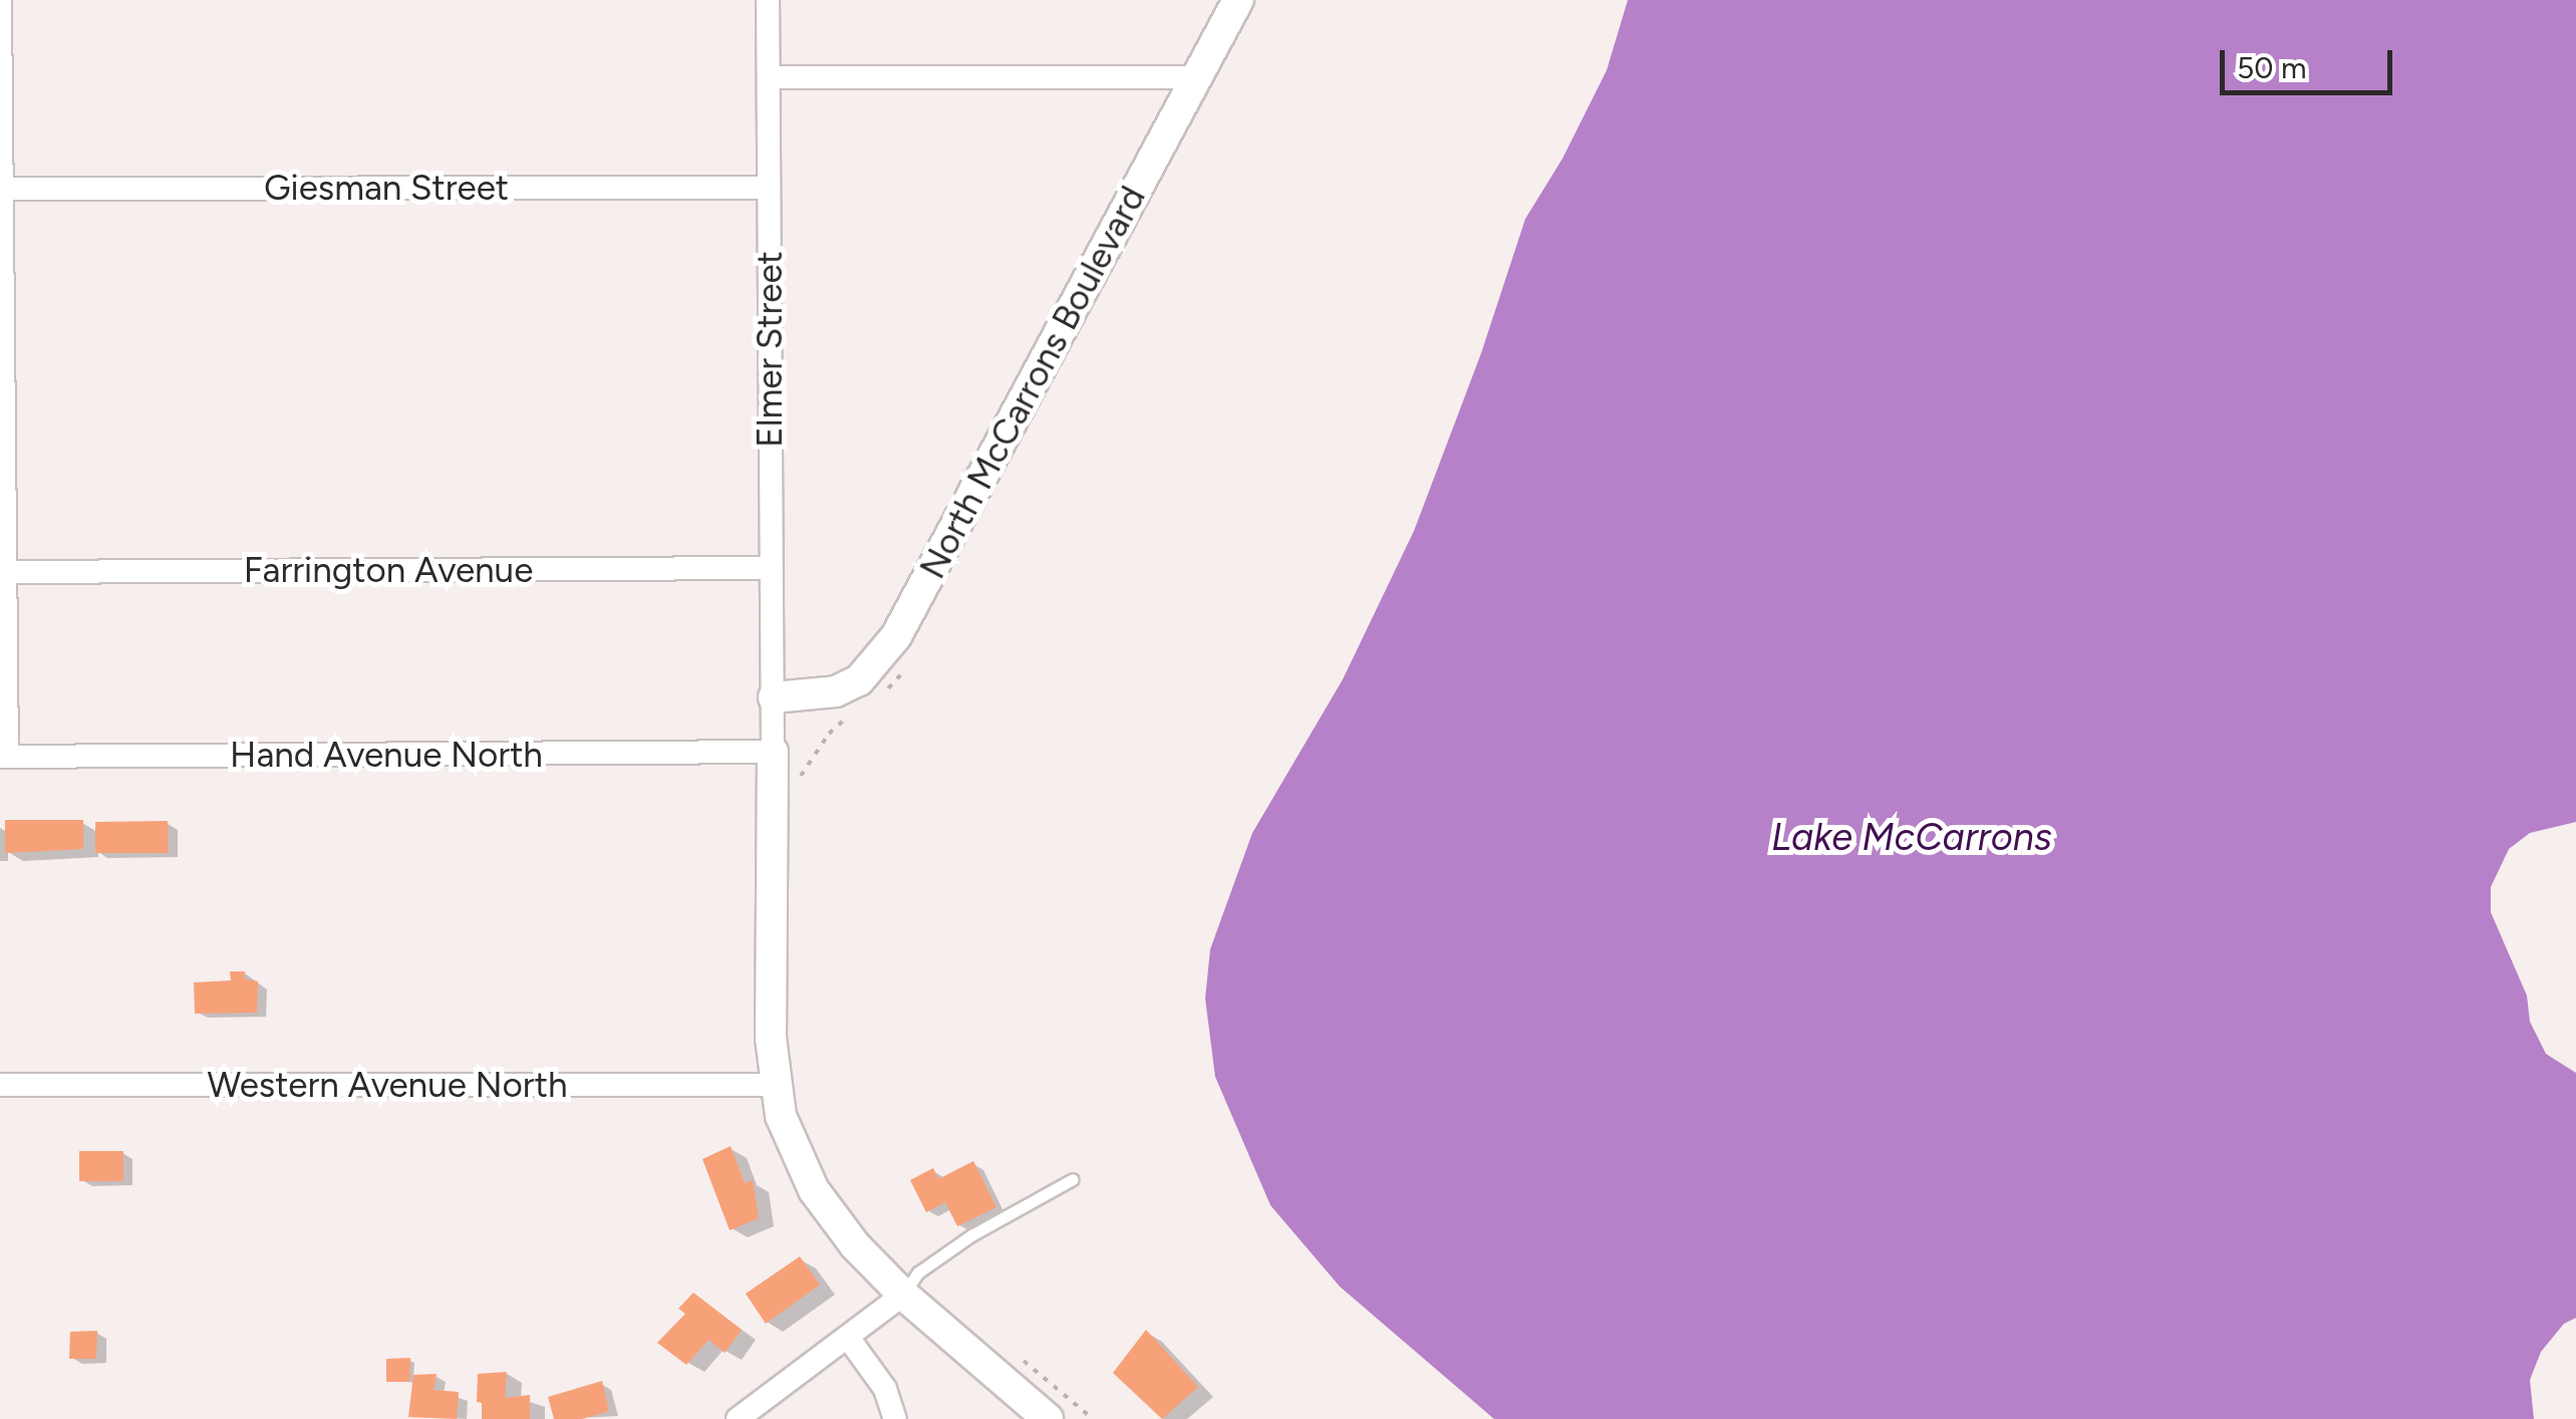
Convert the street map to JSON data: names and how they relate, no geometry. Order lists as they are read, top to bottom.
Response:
{
  "streets": {
    "street": [
      "Giesman Street",
      "Elmer Street",
      "North McCarrons Boulevard",
      "Farrington Avenue",
      "Hand Avenue North",
      "Western Avenue North"
    ]
  },
  "crossings": [
    ["Giesman Street", "Elmer Street"],
    ["Elmer Street", "North McCarrons Boulevard"],
    ["Elmer Street", "Farrington Avenue"],
    ["Elmer Street", "Hand Avenue North"]
  ],
  "water": ["Lake McCarrons"],
  "scale_bar": "50 m"
}
